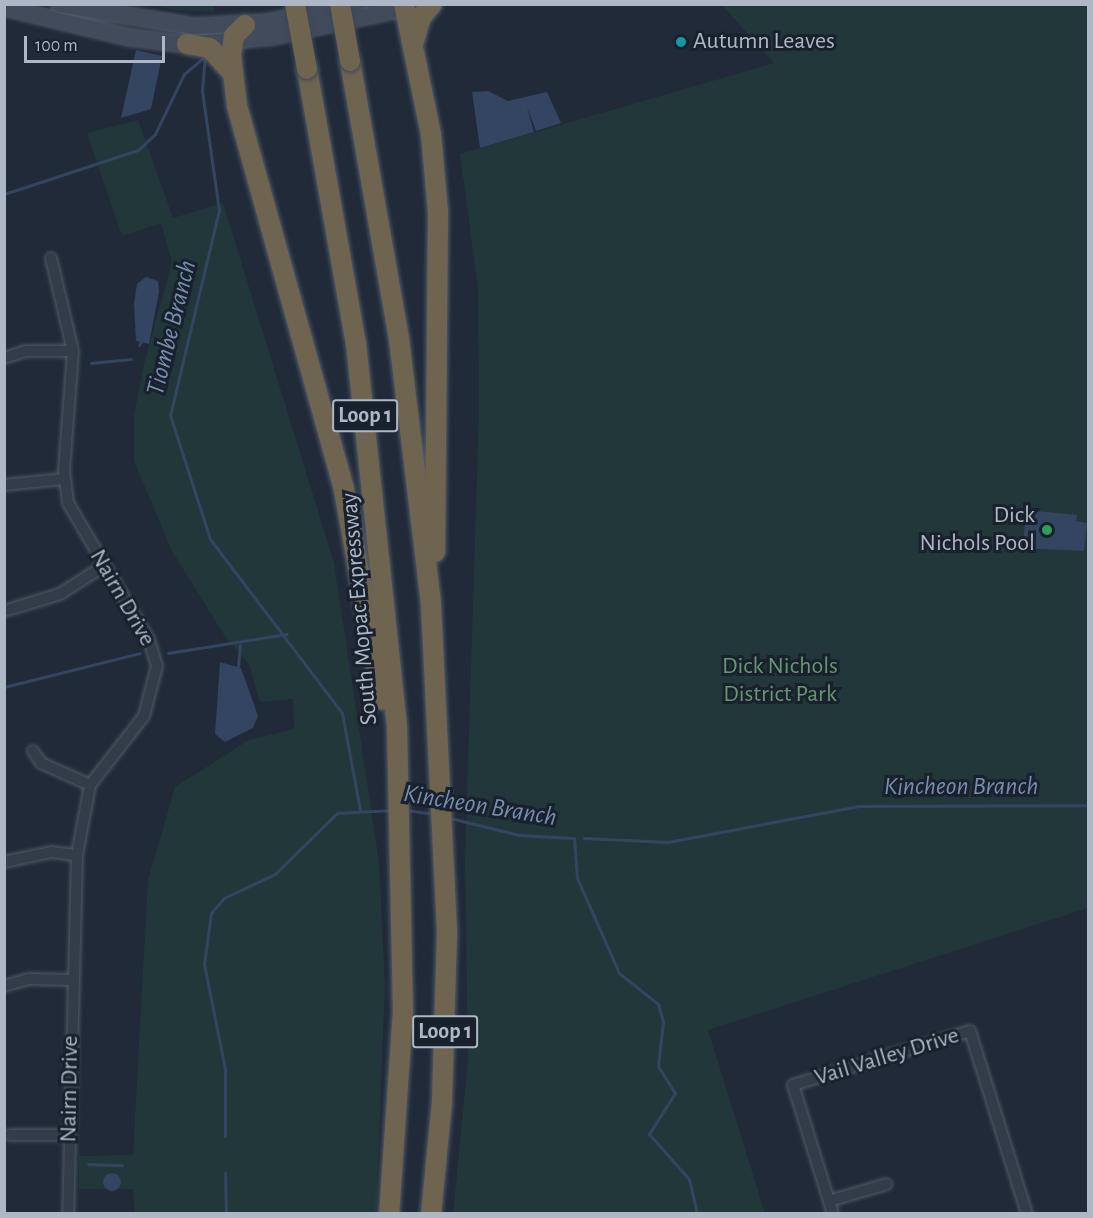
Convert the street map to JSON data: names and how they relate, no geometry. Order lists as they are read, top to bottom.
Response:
{
  "streets": {
    "highway": ["Loop 1", "South Mopac Expressway"],
    "street": ["Nairn Drive", "Vail Valley Drive"]
  },
  "water": ["Tiombe Branch", "Kincheon Branch"],
  "parks": ["Dick Nichols District Park"],
  "places": ["Autumn Leaves", "Dick Nichols Pool"],
  "scale_bar": "100 m"
}
